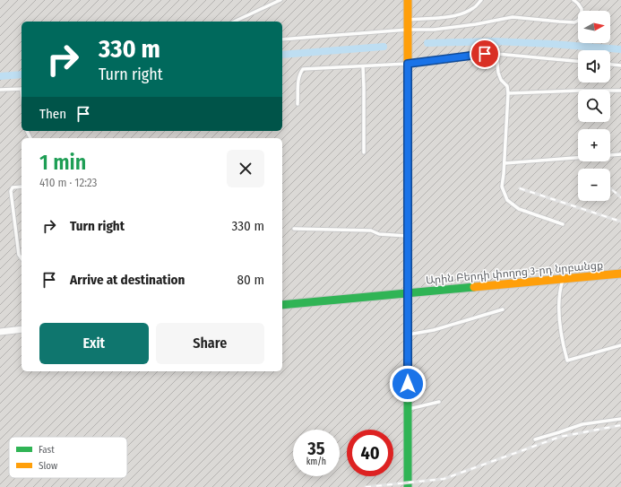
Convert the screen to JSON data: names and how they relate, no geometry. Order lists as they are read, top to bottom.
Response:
{
  "streets": {
    "street": ["Արին Բերդի փողոց 3-րդ նրբանցք"]
  },
  "legend": ["Fast", "Slow"],
  "north": "right",
  "page": {
    "map_buttons": ["+", "−"],
    "turn": ["330 m", "Turn right"],
    "then": "Then",
    "heading": ["1 min", "410 m · 12:23"],
    "list": [
      {
        "name": "Turn right",
        "value": "330 m"
      },
      {
        "name": "Arrive at destination",
        "value": "80 m"
      }
    ],
    "buttons": ["Exit", "Share"],
    "speed": "35 km/h",
    "limit": "40"
  }
}
